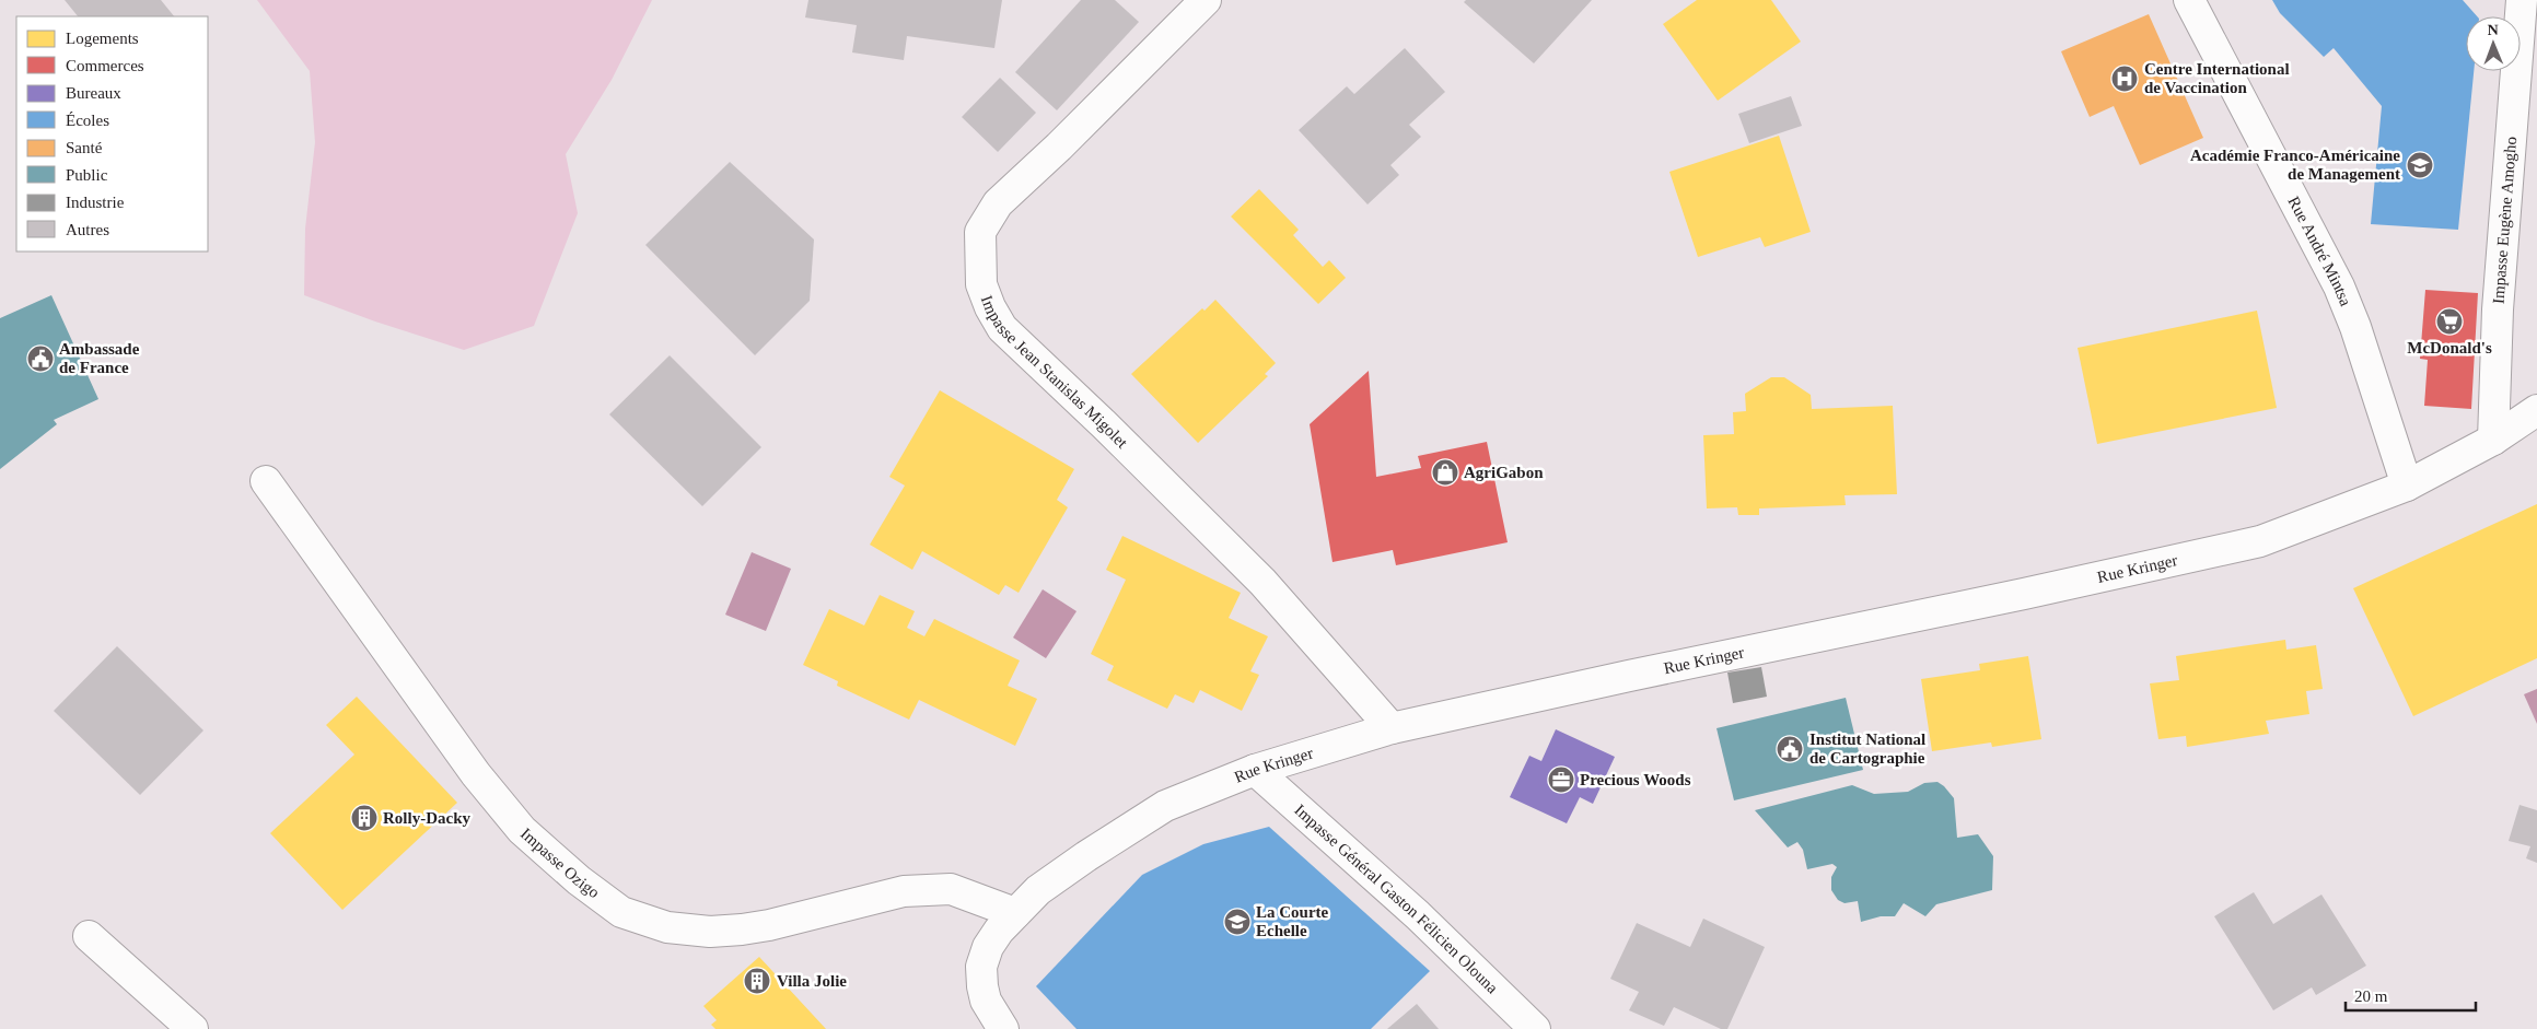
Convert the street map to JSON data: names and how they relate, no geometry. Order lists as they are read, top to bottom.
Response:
{
  "streets": {
    "street": [
      "Impasse Eugène Amogho",
      "Rue André Mintsa",
      "Impasse Jean Stanislas Migolet",
      "Rue Kringer",
      "Impasse Ozigo",
      "Impasse Général Gaston Félicien Olouna"
    ]
  },
  "crossings": [
    ["Impasse Eugène Amogho", "Rue Kringer"],
    ["Rue André Mintsa", "Rue Kringer"],
    ["Impasse Jean Stanislas Migolet", "Rue Kringer"],
    ["Rue Kringer", "Impasse Ozigo"],
    ["Rue Kringer", "Impasse Général Gaston Félicien Olouna"]
  ],
  "places": {
    "hospital": ["Centre International de Vaccination"],
    "school or university": ["Académie Franco-Américaine de Management", "La Courte Echelle"],
    "supermarket": ["McDonald's"],
    "public building": ["Ambassade de France", "Institut National de Cartographie"],
    "shop": ["AgriGabon"],
    "office": ["Precious Woods"],
    "building": ["Rolly-Dacky", "Villa Jolie"]
  },
  "legend": [
    "Logements",
    "Commerces",
    "Bureaux",
    "Écoles",
    "Santé",
    "Public",
    "Industrie",
    "Autres"
  ],
  "scale_bar": "20 m",
  "north": "top"
}
